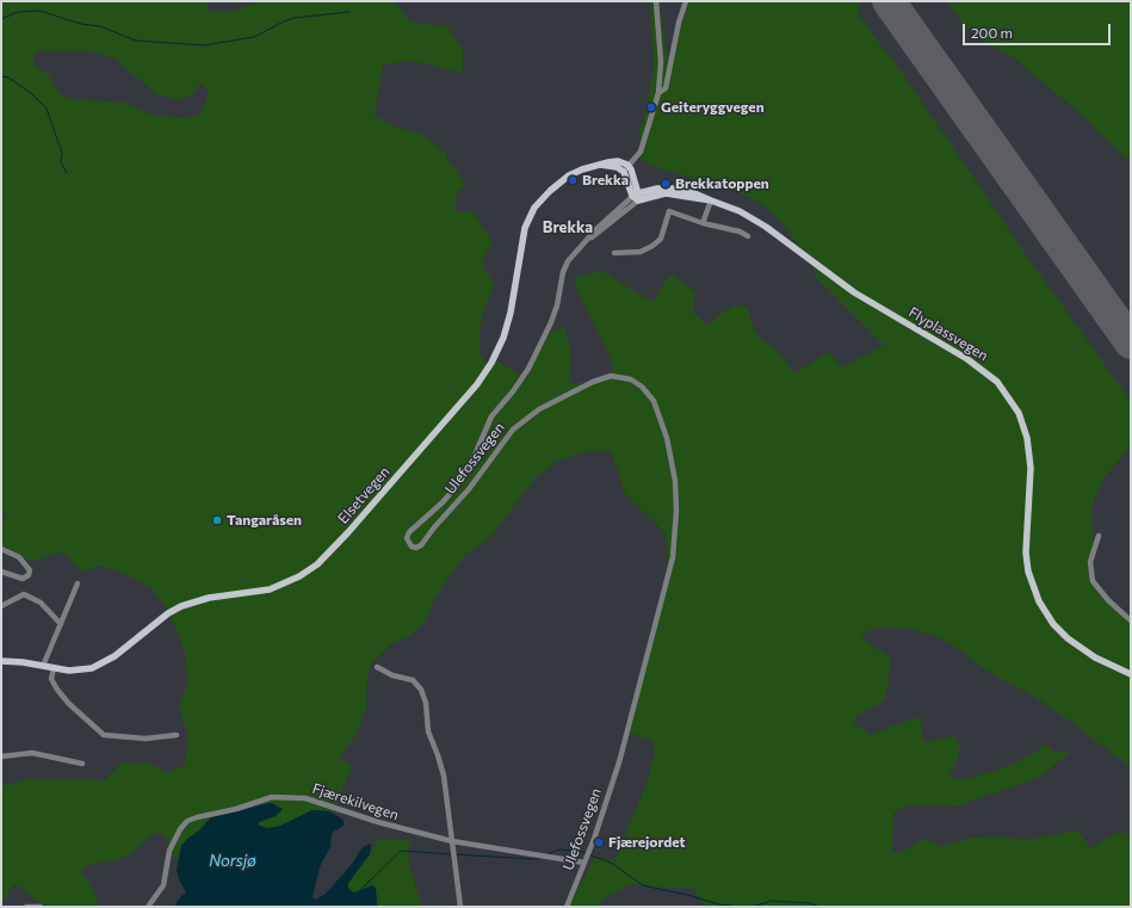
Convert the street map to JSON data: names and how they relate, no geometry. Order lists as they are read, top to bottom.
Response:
{
  "streets": {
    "main road": ["Flyplassvegen", "Elsetvegen"],
    "street": ["Ulefossvegen", "Fjærekilvegen"]
  },
  "crossings": [
    ["Flyplassvegen", "Ulefossvegen"],
    ["Ulefossvegen", "Fjærekilvegen"]
  ],
  "districts": ["Brekka"],
  "water": ["Norsjø"],
  "places": [
    "Geiteryggvegen",
    "Brekka",
    "Brekkatoppen",
    "Tangaråsen",
    "Fjærejordet"
  ],
  "scale_bar": "200 m"
}
